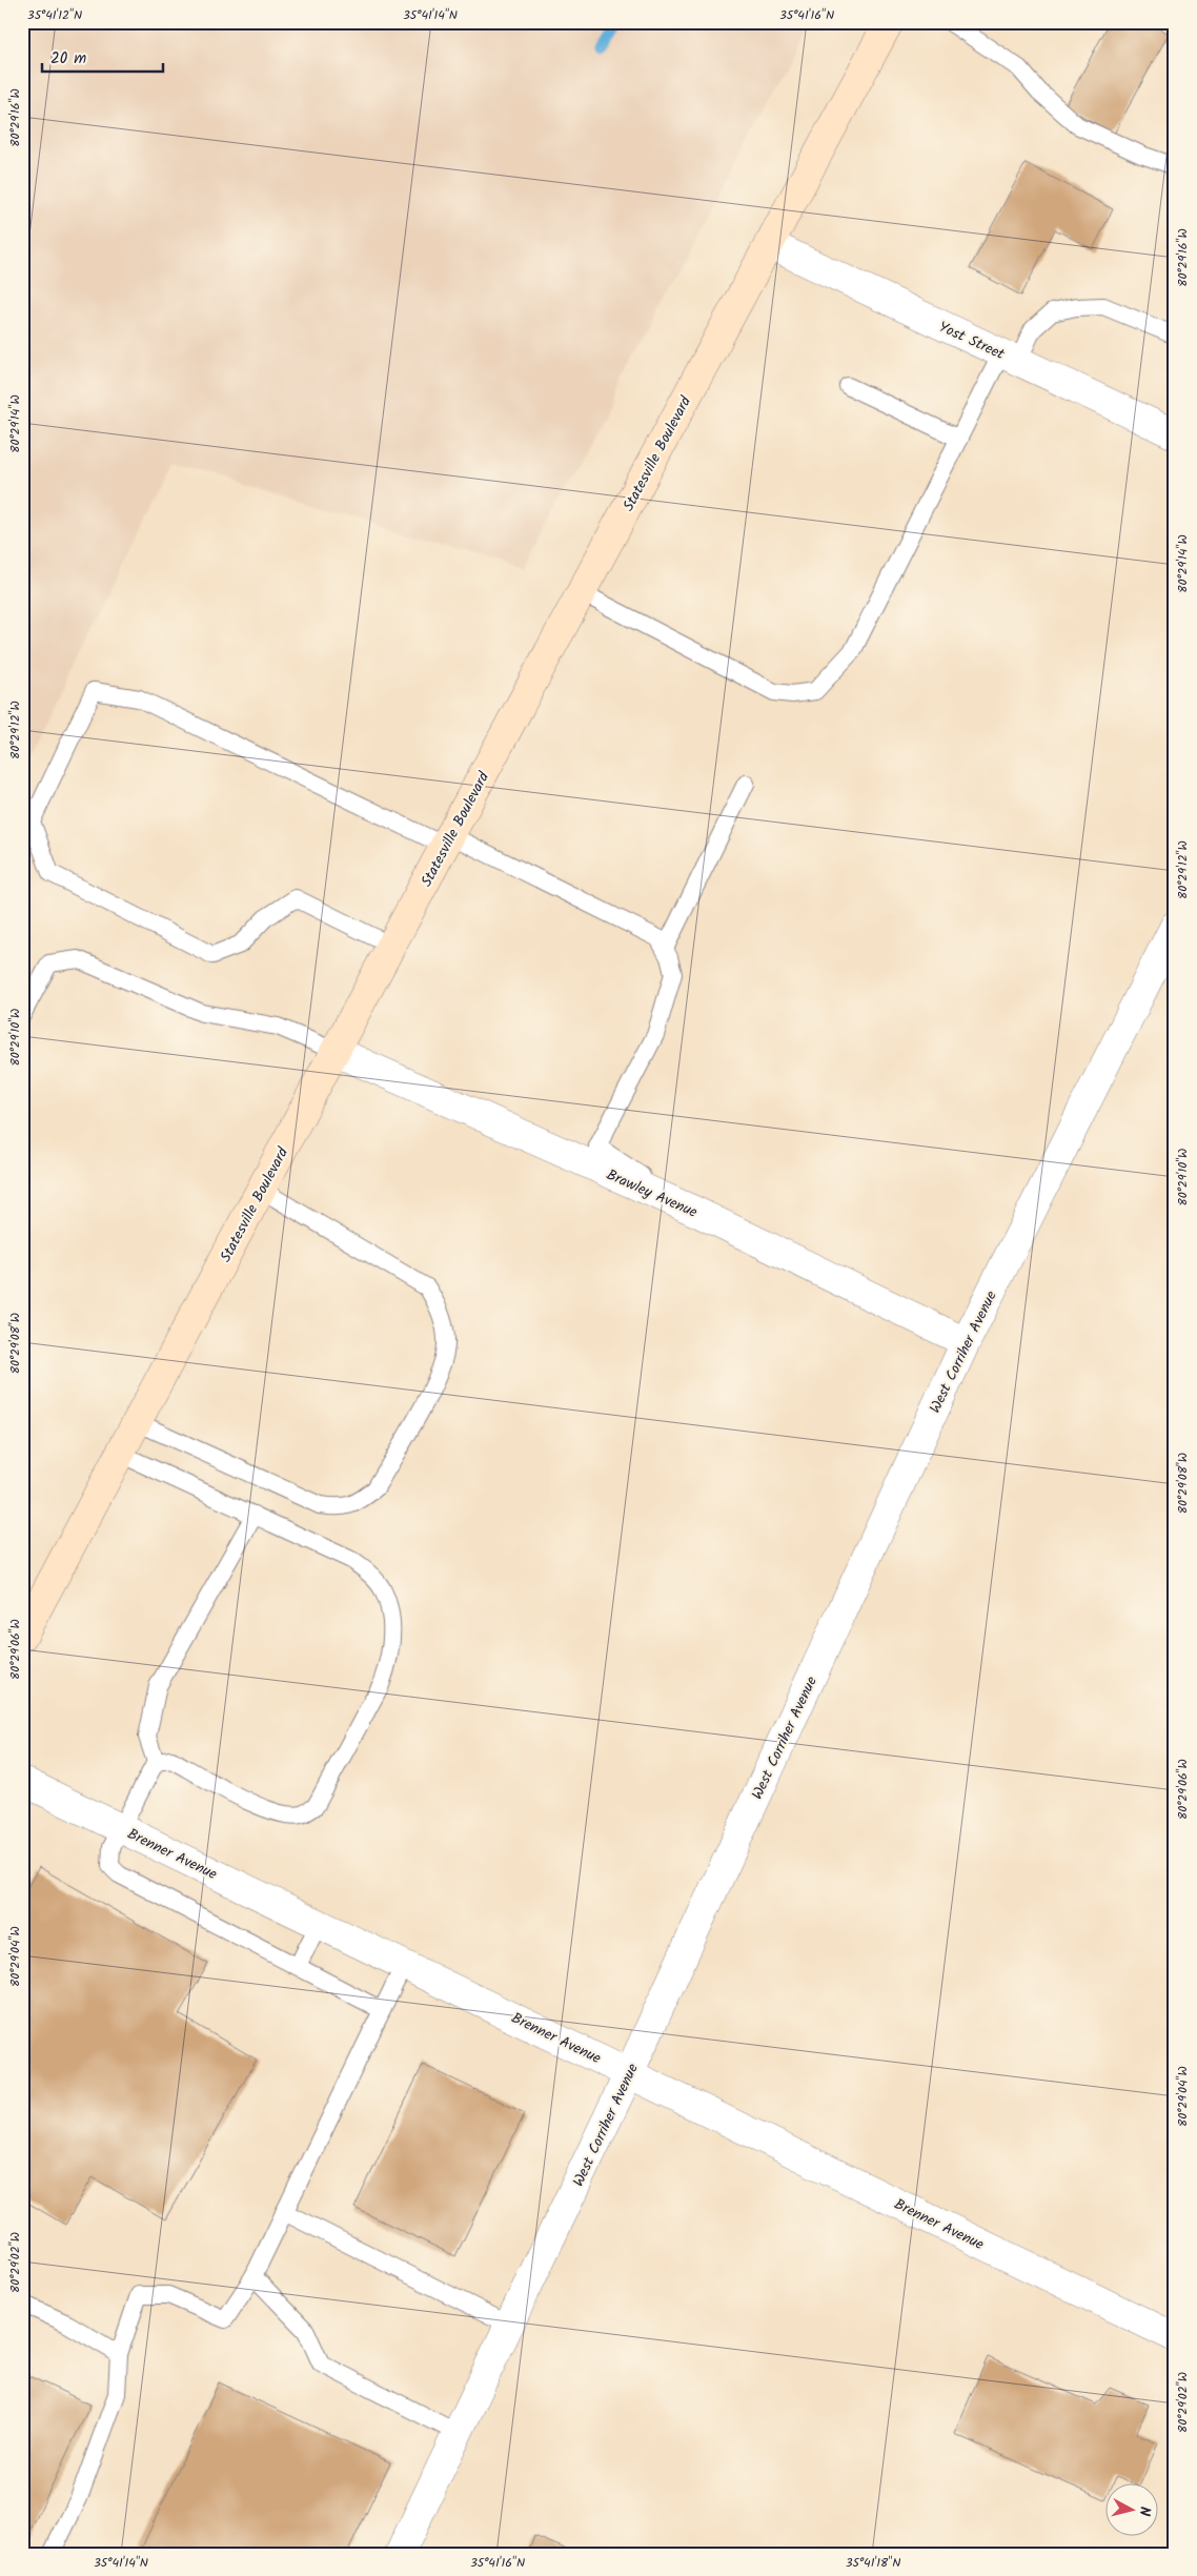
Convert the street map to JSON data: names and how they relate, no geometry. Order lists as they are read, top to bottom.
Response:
{
  "streets": {
    "main road": ["Statesville Boulevard"],
    "street": [
      "Yost Street",
      "Brawley Avenue",
      "West Corriher Avenue",
      "Brenner Avenue"
    ]
  },
  "crossings": [
    ["Yost Street", "Statesville Boulevard"],
    ["Statesville Boulevard", "Brawley Avenue"],
    ["Brawley Avenue", "West Corriher Avenue"],
    ["West Corriher Avenue", "Brenner Avenue"]
  ],
  "scale_bar": "20 m",
  "north": "right",
  "coordinates": [
    "35°41'12\"N",
    "35°41'14\"N",
    "35°41'16\"N",
    "80°29'16\"W",
    "80°29'14\"W",
    "80°29'12\"W",
    "80°29'10\"W",
    "80°29'08\"W",
    "80°29'06\"W",
    "80°29'04\"W",
    "80°29'02\"W",
    "35°41'18\"N"
  ]
}
